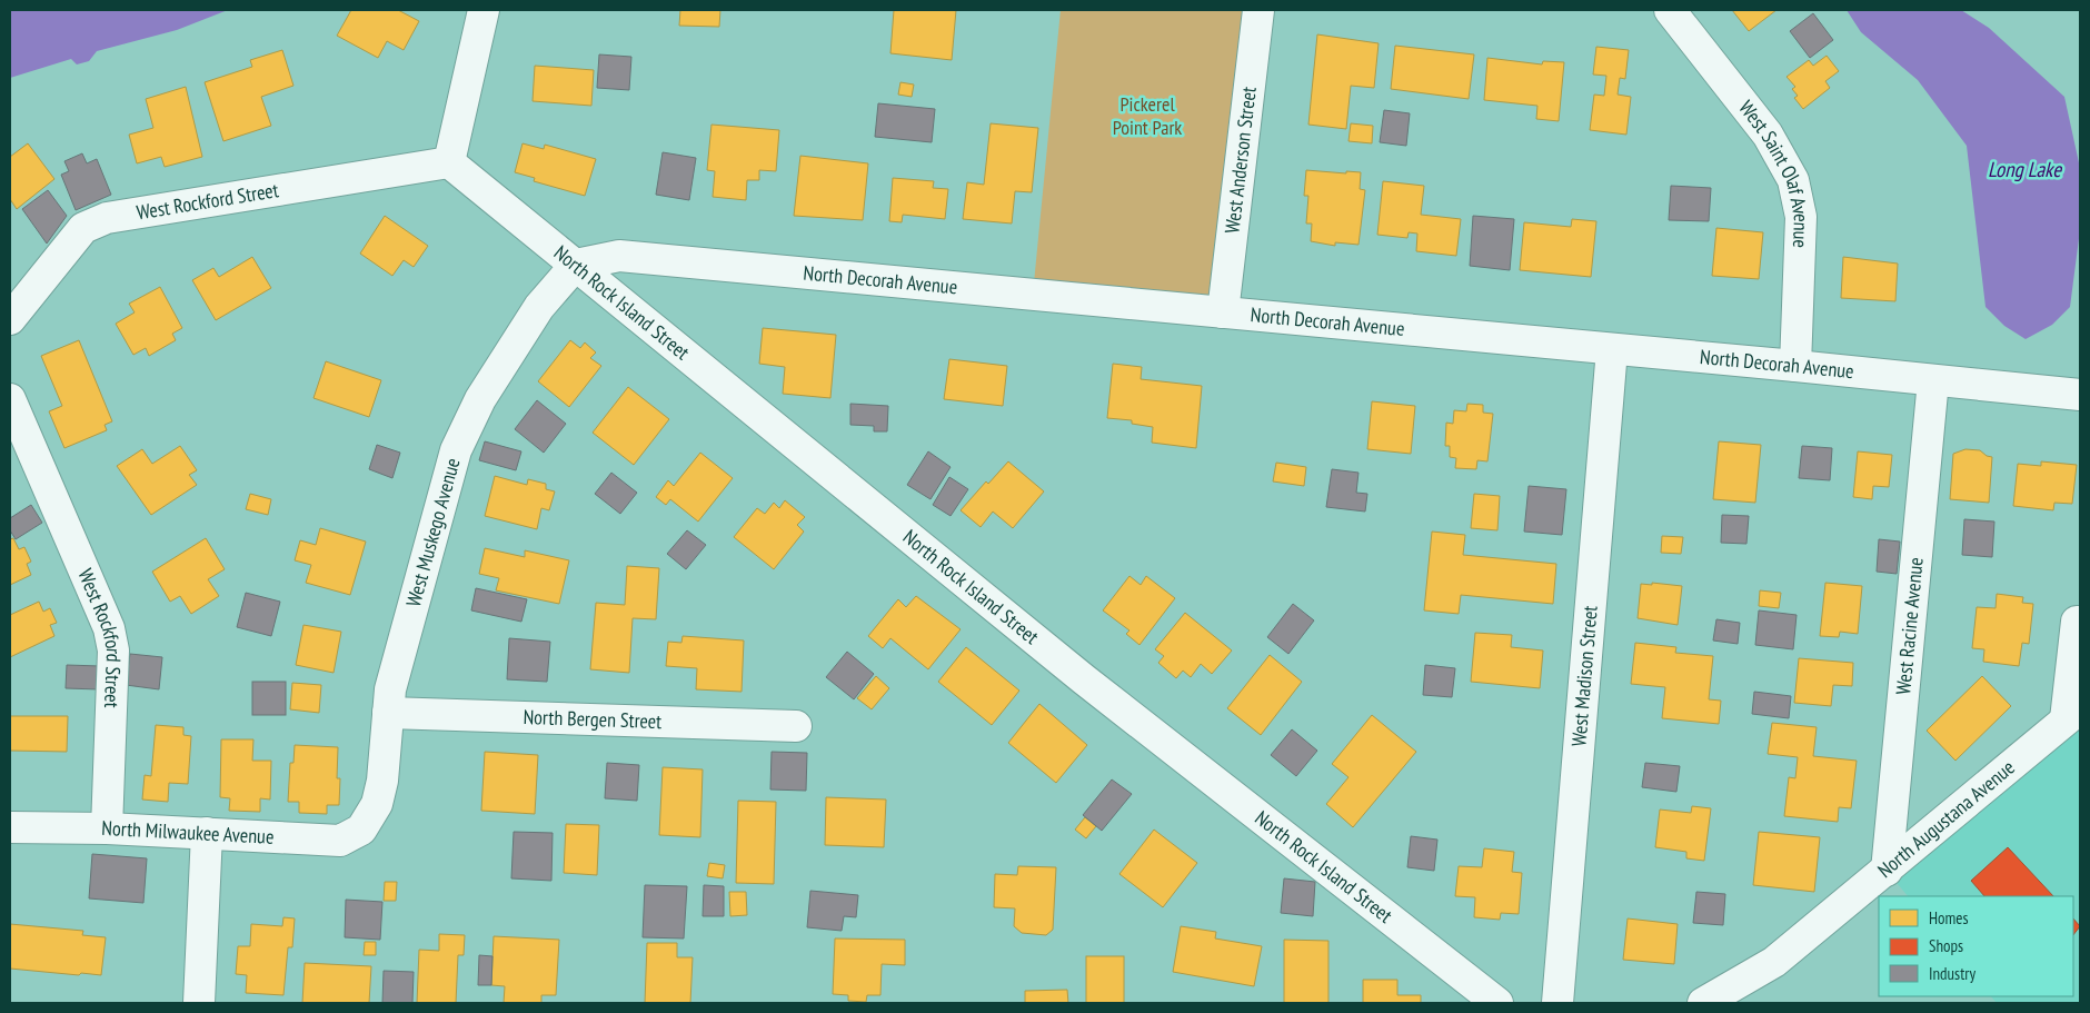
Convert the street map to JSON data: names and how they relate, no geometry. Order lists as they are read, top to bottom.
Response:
{
  "streets": {
    "street": [
      "West Anderson Street",
      "West Saint Olaf Avenue",
      "West Rockford Street",
      "North Decorah Avenue",
      "North Rock Island Street",
      "West Muskego Avenue",
      "West Racine Avenue",
      "West Madison Street",
      "North Bergen Street",
      "North Augustana Avenue",
      "North Milwaukee Avenue"
    ]
  },
  "crossings": [
    ["West Anderson Street", "North Decorah Avenue"],
    ["West Saint Olaf Avenue", "North Decorah Avenue"],
    ["West Rockford Street", "North Rock Island Street"],
    ["West Rockford Street", "North Milwaukee Avenue"],
    ["North Decorah Avenue", "North Rock Island Street"],
    ["North Decorah Avenue", "West Muskego Avenue"],
    ["North Decorah Avenue", "West Racine Avenue"],
    ["North Decorah Avenue", "West Madison Street"],
    ["North Rock Island Street", "West Muskego Avenue"],
    ["West Muskego Avenue", "North Bergen Street"],
    ["West Muskego Avenue", "North Milwaukee Avenue"],
    ["West Racine Avenue", "North Augustana Avenue"]
  ],
  "water": ["Long Lake"],
  "parks": ["Pickerel Point Park"],
  "legend": ["Homes", "Shops", "Industry"]
}
